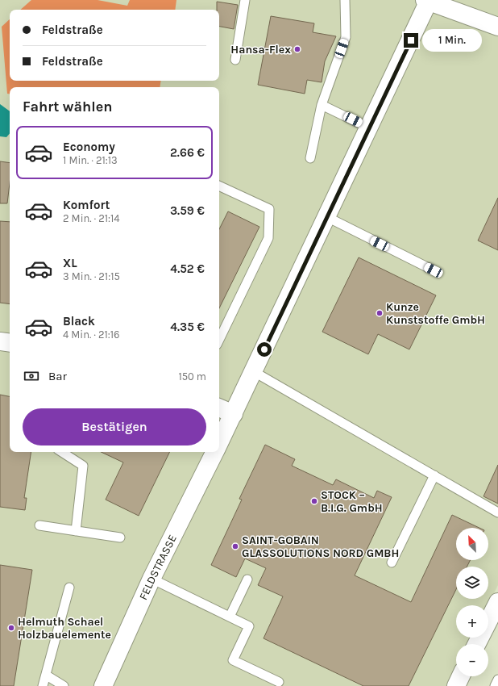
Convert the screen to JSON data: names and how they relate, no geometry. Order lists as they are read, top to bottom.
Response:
{
  "streets": {
    "street": ["FELDSTRASSE"]
  },
  "places": [
    "Hansa-Flex",
    "Kunze Kunststoffe GmbH",
    "STOCK – B.I.G. GmbH",
    "SAINT-GOBAIN GLASSOLUTIONS NORD GMBH",
    "Helmuth Schael Holzbauelemente"
  ],
  "north": "top left",
  "page": {
    "banner": ["Feldstraße", "Feldstraße"],
    "bubble": "1 Min.",
    "heading": "Fahrt wählen",
    "list": [
      {
        "name": "Economy",
        "note": "1 Min. · 21:13",
        "value": "2.66 €"
      },
      {
        "name": "Komfort",
        "note": "2 Min. · 21:14",
        "value": "3.59 €"
      },
      {
        "name": "XL",
        "note": "3 Min. · 21:15",
        "value": "4.52 €"
      },
      {
        "name": "Black",
        "note": "4 Min. · 21:16",
        "value": "4.35 €"
      }
    ],
    "pay": ["Bar", "150 m"],
    "buttons": "Bestätigen",
    "map_buttons": ["+", "−"]
  }
}
